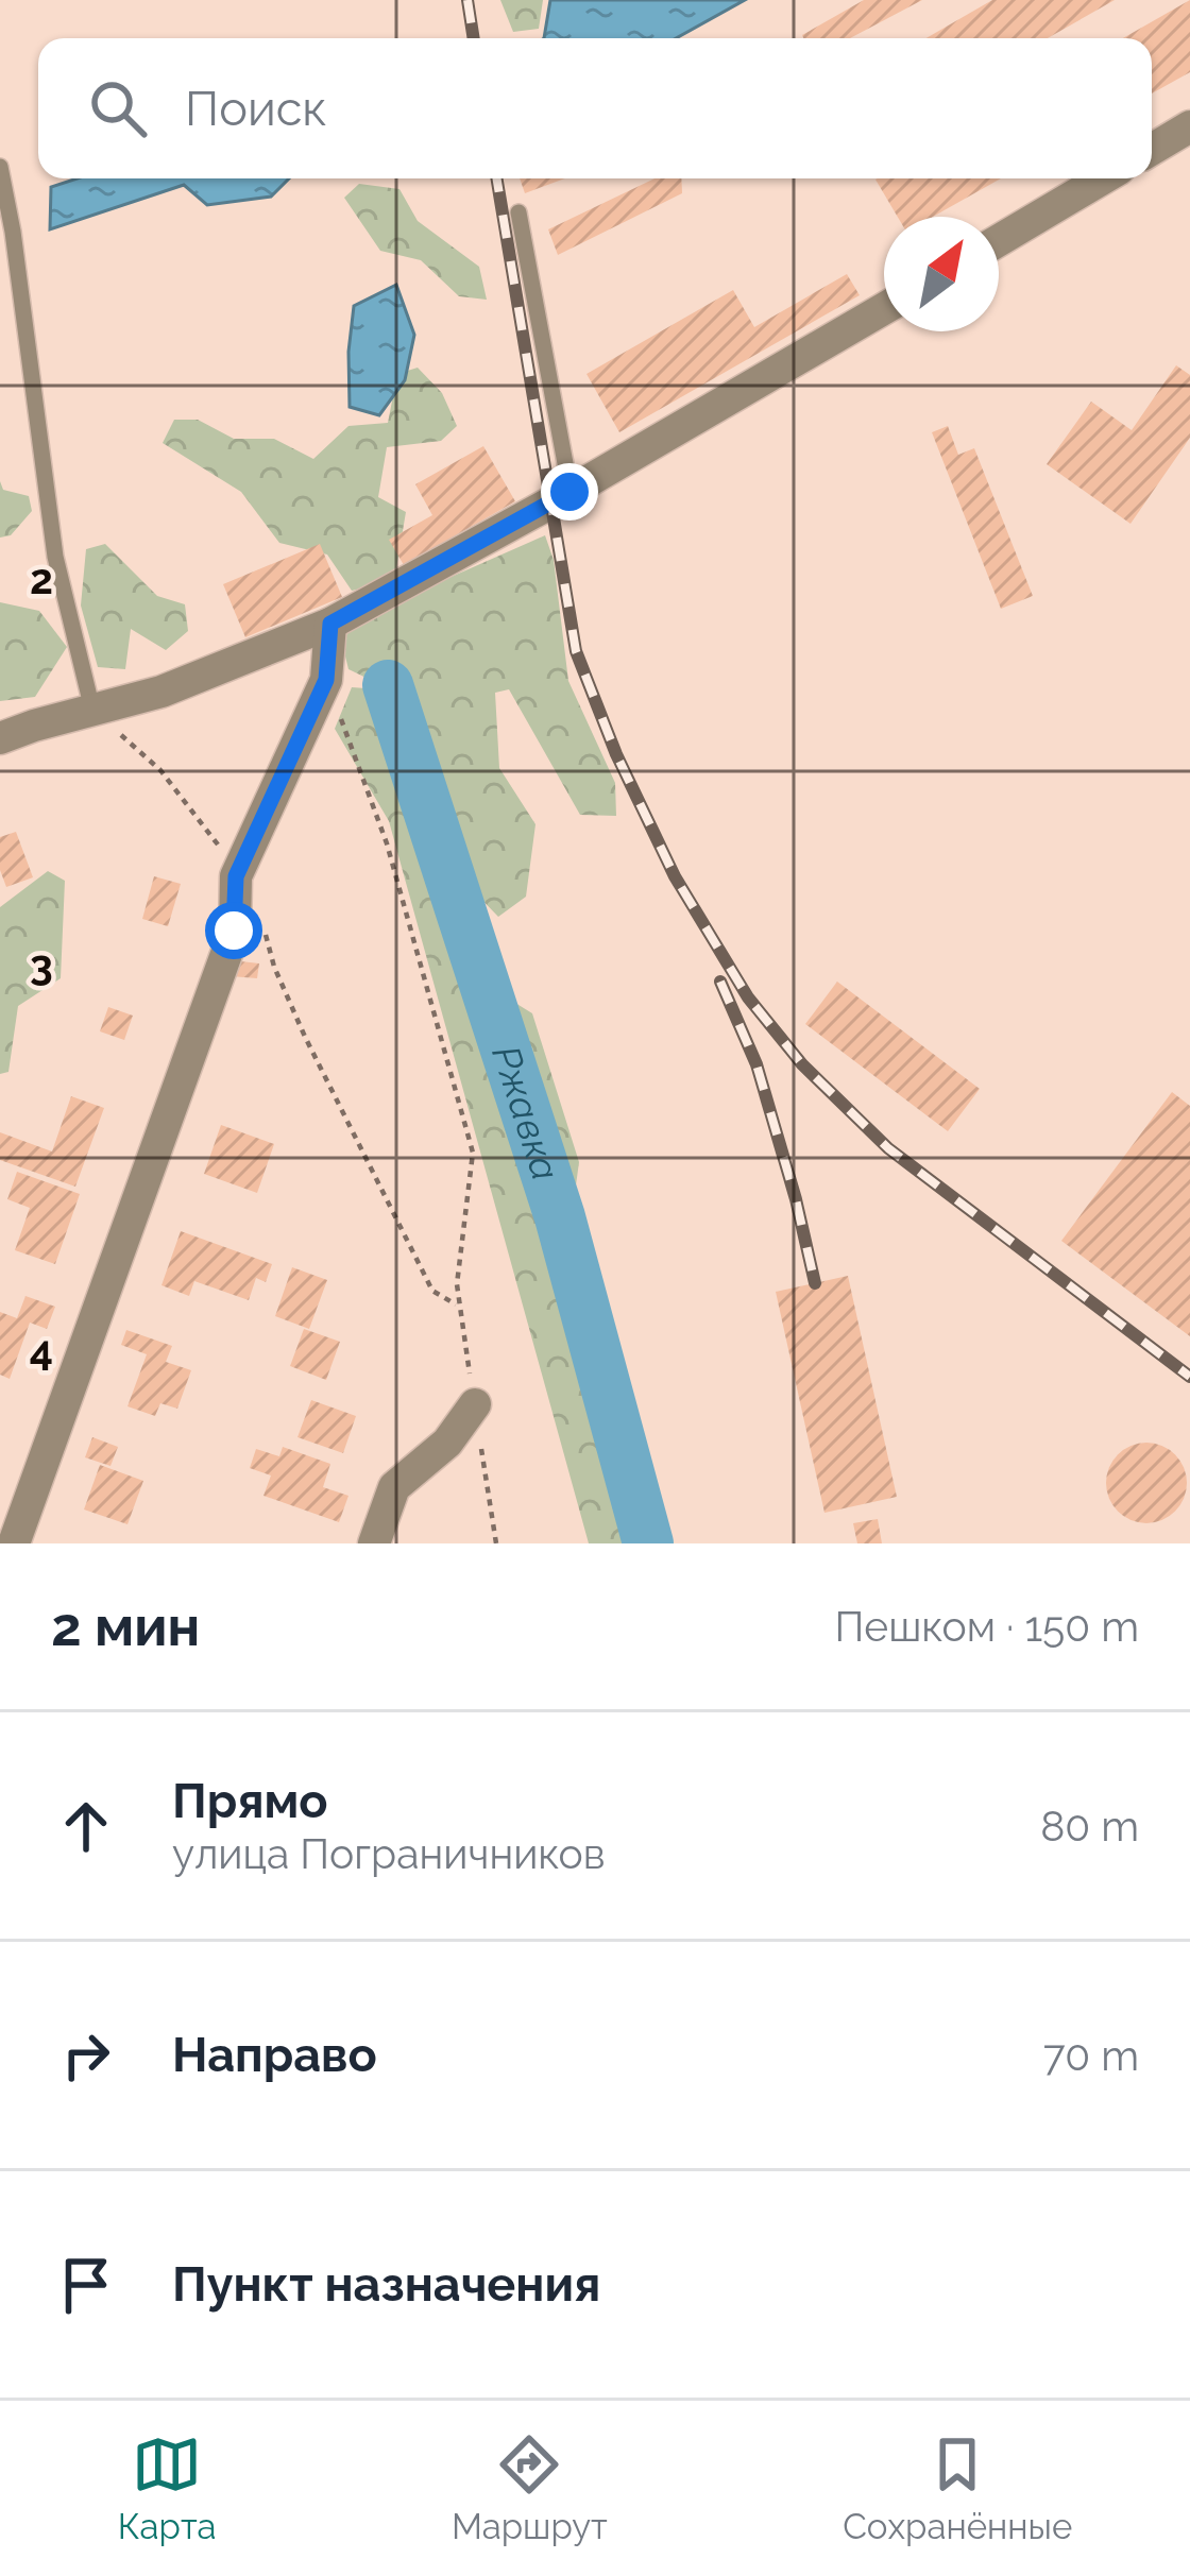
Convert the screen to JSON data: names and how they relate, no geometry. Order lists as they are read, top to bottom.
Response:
{
  "water": ["Ржавка"],
  "north": "top right",
  "page": {
    "search": "Поиск",
    "heading": ["2 мин", "Пешком · 150 m"],
    "list": [
      ["Прямо", "улица Пограничников", "80 m"],
      ["Направо", "70 m"],
      "Пункт назначения"
    ],
    "nav": ["Карта", "Маршрут", "Сохранённые"]
  },
  "grid": {
    "rows": ["2", "3", "4"]
  }
}
